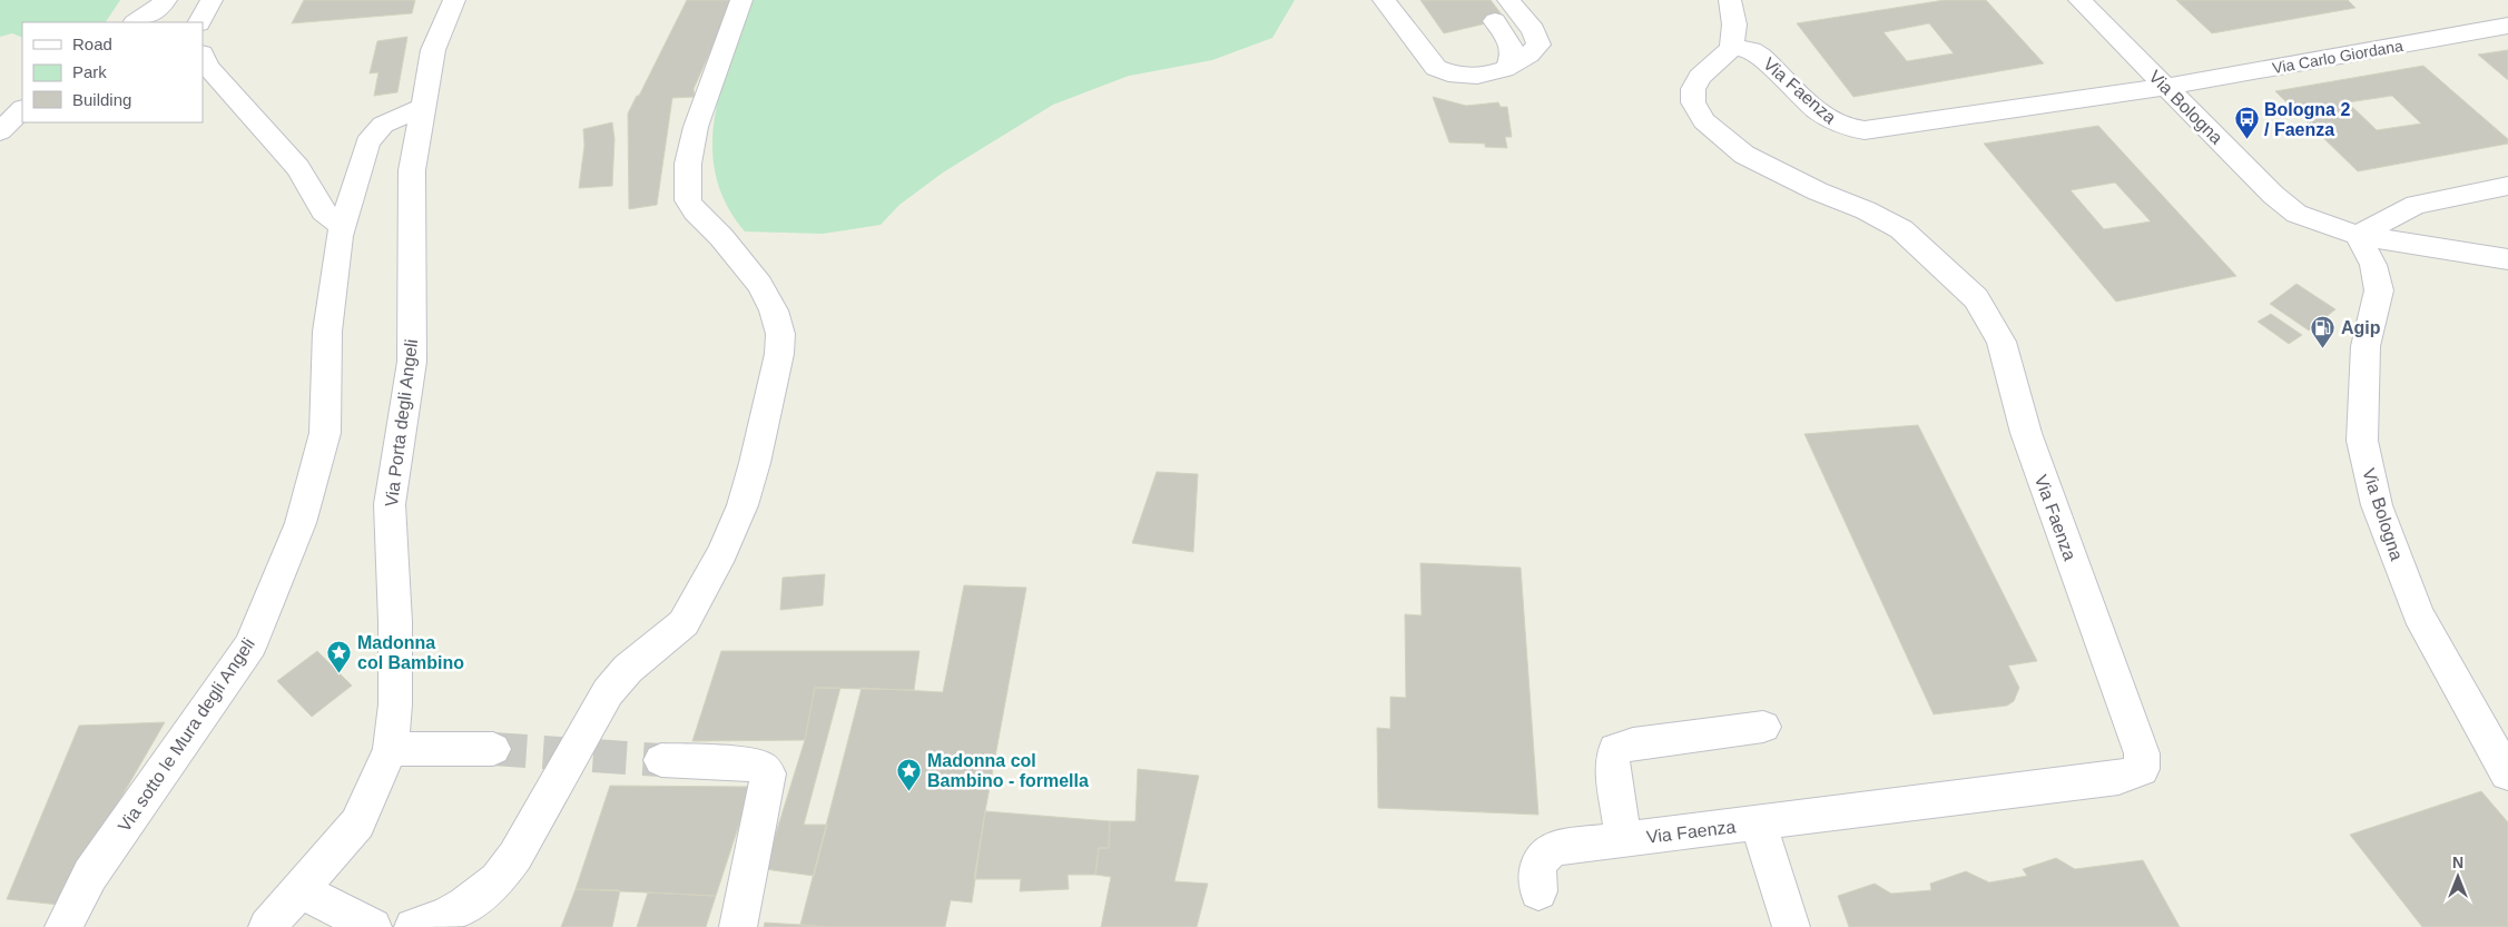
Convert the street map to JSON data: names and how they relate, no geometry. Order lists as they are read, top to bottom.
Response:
{
  "streets": {
    "street": [
      "Via Carlo Giordana",
      "Via Faenza",
      "Via Bologna",
      "Via Porta degli Angeli",
      "Via sotto le Mura degli Angeli"
    ]
  },
  "crossings": [
    ["Via Carlo Giordana", "Via Faenza"],
    ["Via Carlo Giordana", "Via Bologna"],
    ["Via Faenza", "Via Bologna"],
    ["Via Porta degli Angeli", "Via sotto le Mura degli Angeli"]
  ],
  "places": {
    "bus stop": ["Bologna 2 / Faenza"],
    "fuel station": ["Agip"],
    "place": ["Madonna col Bambino", "Madonna col Bambino - formella"]
  },
  "legend": ["Road", "Park", "Building"],
  "north": "top"
}
